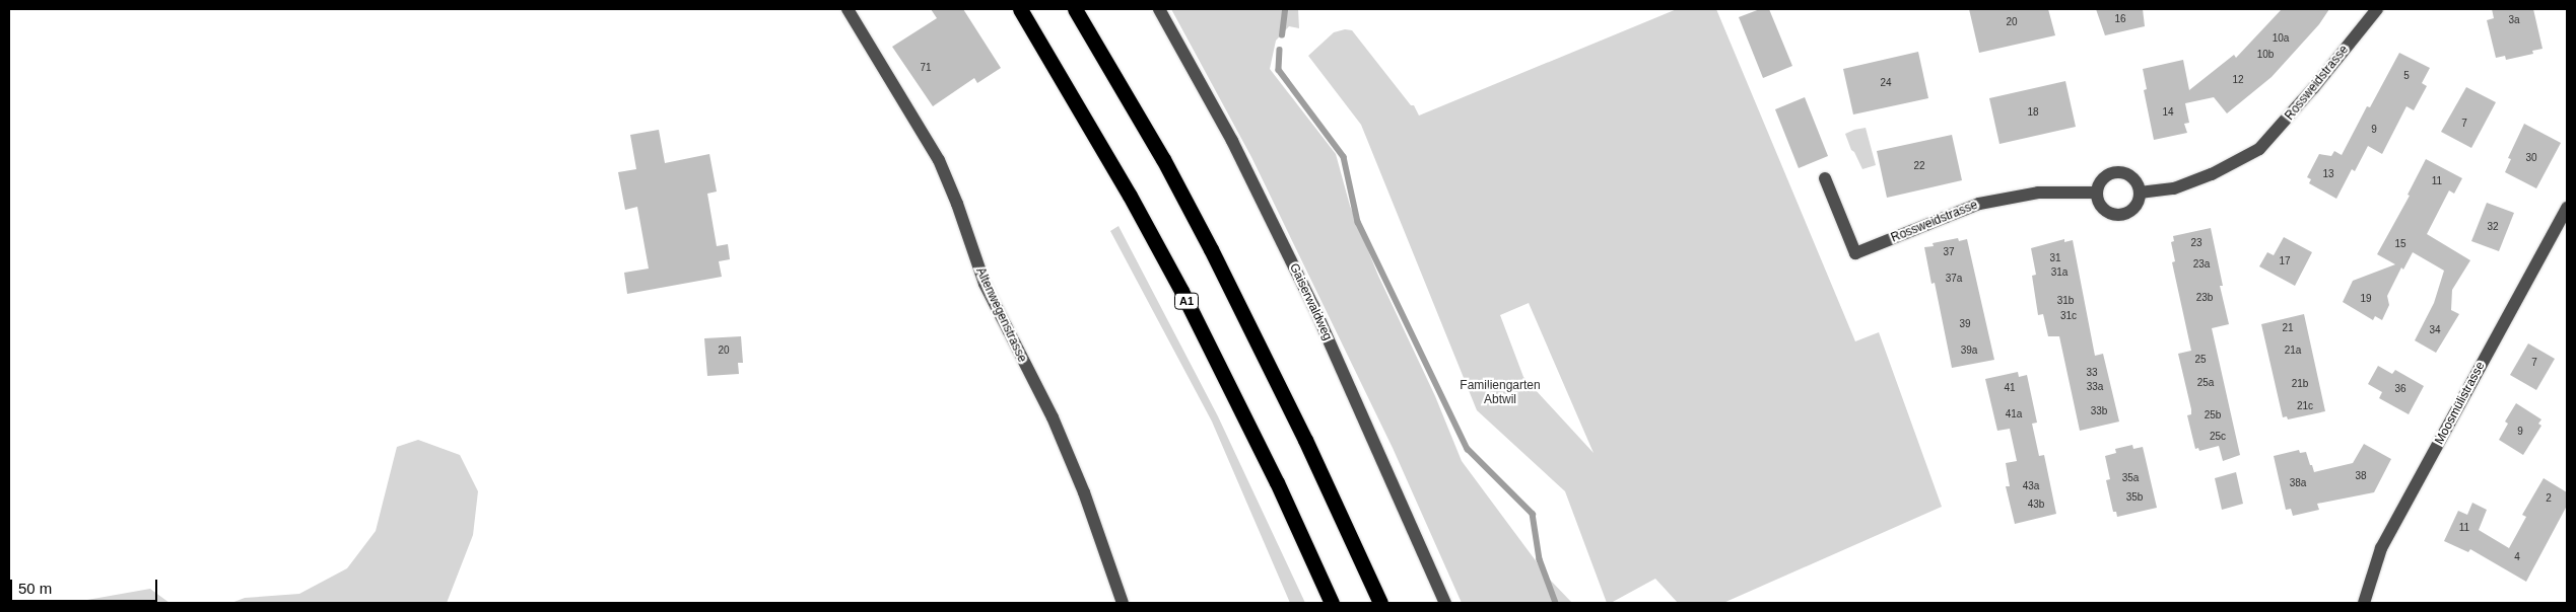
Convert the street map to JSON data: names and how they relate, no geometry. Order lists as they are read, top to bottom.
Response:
{
  "streets": {
    "highway": ["A1"],
    "street": [
      "Rossweidstrasse",
      "Gaiserwaldweg",
      "Altenwegenstrasse",
      "Moosmülistrasse"
    ]
  },
  "parks": ["Familiengarten Abtwil"],
  "house_numbers": [
    "16",
    "3a",
    "20",
    "10a",
    "10b",
    "71",
    "5",
    "12",
    "24",
    "18",
    "14",
    "7",
    "9",
    "30",
    "22",
    "13",
    "11",
    "32",
    "23",
    "15",
    "37",
    "31",
    "17",
    "23a",
    "31a",
    "37a",
    "23b",
    "19",
    "31b",
    "31c",
    "39",
    "21",
    "34",
    "20",
    "39a",
    "21a",
    "25",
    "7",
    "33",
    "25a",
    "21b",
    "33a",
    "41",
    "36",
    "21c",
    "33b",
    "41a",
    "25b",
    "9",
    "25c",
    "38",
    "35a",
    "38a",
    "43a",
    "35b",
    "2",
    "43b",
    "11",
    "4"
  ],
  "scale_bar": "50 m"
}
